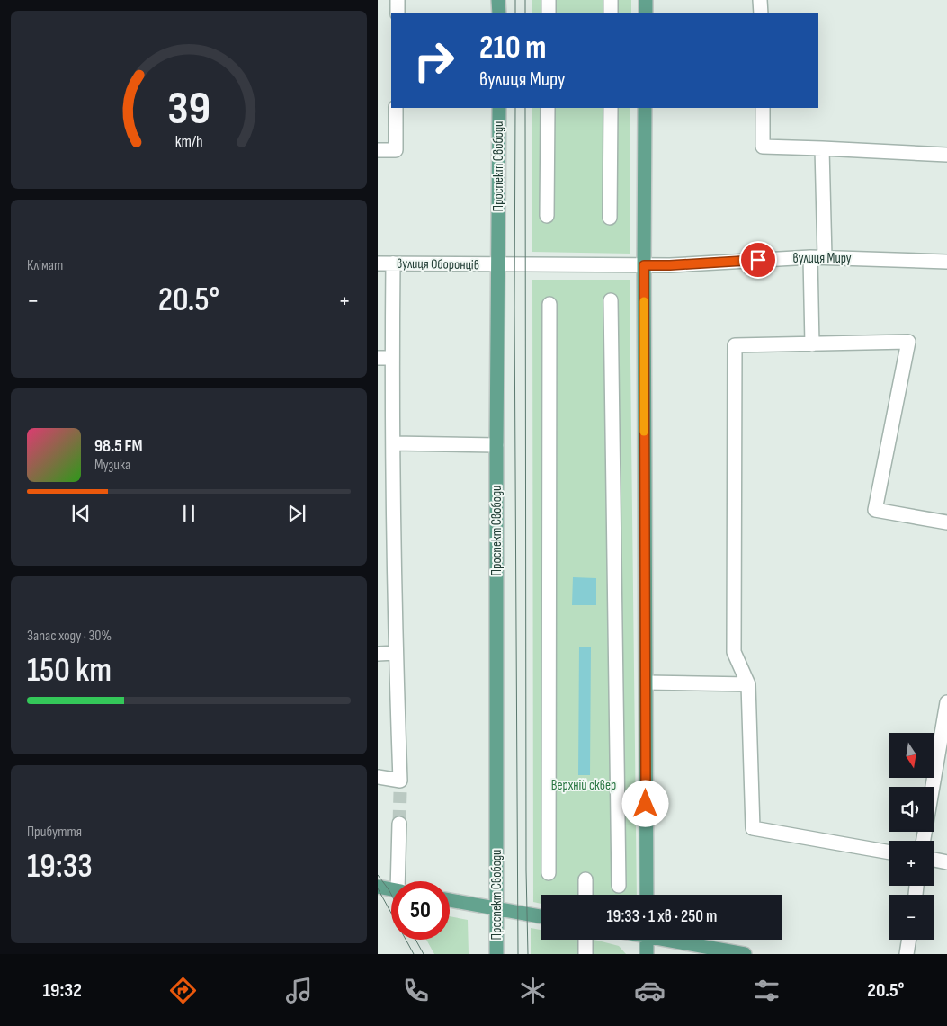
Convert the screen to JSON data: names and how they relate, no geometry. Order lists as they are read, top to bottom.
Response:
{
  "streets": {
    "main road": ["Проспект Свободи"],
    "street": ["вулиця Миру", "вулиця Оборонців"]
  },
  "crossings": [
    ["Проспект Свободи", "вулиця Миру"],
    ["Проспект Свободи", "вулиця Оборонців"],
    ["вулиця Миру", "вулиця Оборонців"]
  ],
  "parks": ["Верхній сквер"],
  "north": "bottom",
  "page": {
    "turn": ["210 m", "вулиця Миру"],
    "tile": [
      "Клімат",
      ["Запас ходу · 30%", "150 km"],
      ["Прибуття", "19:33"]
    ],
    "heat": ["−", "20.5°", "+"],
    "song": ["98.5 FM", "Музика"],
    "map_buttons": ["+", "−"],
    "limit": "50",
    "trip": "19:33 · 1 хв · 250 m",
    "tabs": ["19:32", "20.5°"],
    "gauge": ["39", "km/h"]
  }
}
